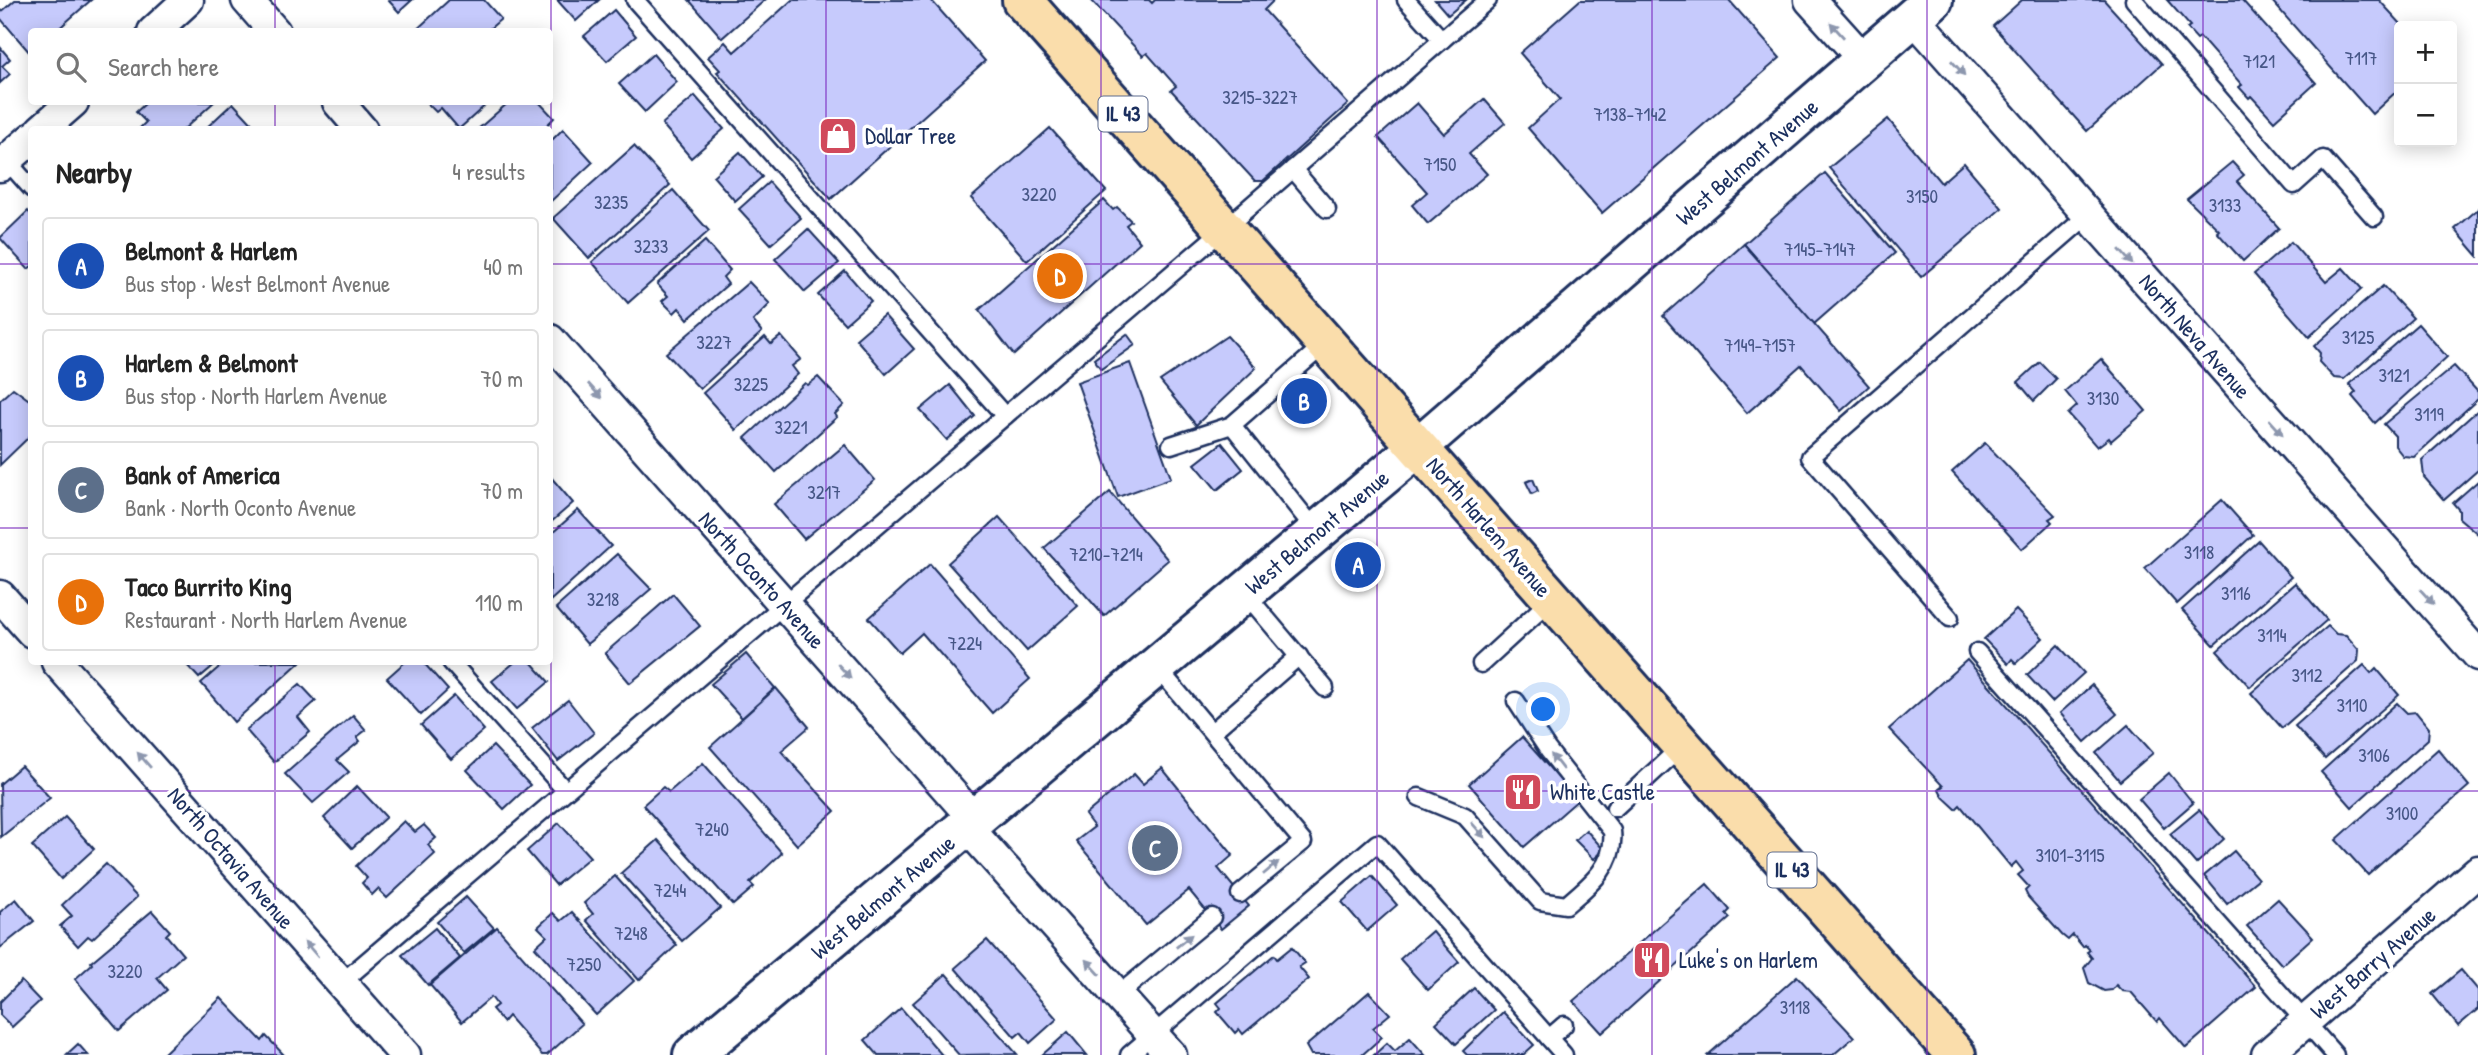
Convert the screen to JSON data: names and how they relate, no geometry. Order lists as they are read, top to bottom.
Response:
{
  "streets": {
    "main road": ["IL 43", "West Belmont Avenue", "North Harlem Avenue"],
    "street": [
      "North Neva Avenue",
      "North Oconto Avenue",
      "North Octavia Avenue",
      "West Barry Avenue"
    ]
  },
  "crossings": [
    ["West Belmont Avenue", "North Neva Avenue"],
    ["West Belmont Avenue", "North Harlem Avenue"],
    ["West Belmont Avenue", "North Oconto Avenue"]
  ],
  "one_way": ["North Neva Avenue", "North Octavia Avenue"],
  "places": {
    "shop": ["Dollar Tree"],
    "restaurant": ["White Castle", "Luke's on Harlem"]
  },
  "house_numbers": [
    "7117",
    "7121",
    "3215-3227",
    "7138-7142",
    "7150",
    "3220",
    "3150",
    "3235",
    "3133",
    "3233",
    "7145-7147",
    "3125",
    "3227",
    "7149-7157",
    "3121",
    "3225",
    "3130",
    "3119",
    "3221",
    "3217",
    "3118",
    "7210-7214",
    "3116",
    "3218",
    "3114",
    "7224",
    "3112",
    "3110",
    "3106",
    "3100",
    "7240",
    "3101-3115",
    "7244",
    "7248",
    "7250",
    "3220",
    "3118"
  ],
  "page": {
    "map_buttons": ["+", "−"],
    "search": "Search here",
    "heading": ["Nearby", "4 results"],
    "list": [
      {
        "mark": "A",
        "name": "Belmont & Harlem",
        "note": "Bus stop · West Belmont Avenue",
        "value": "40 m"
      },
      {
        "mark": "B",
        "name": "Harlem & Belmont",
        "note": "Bus stop · North Harlem Avenue",
        "value": "70 m"
      },
      {
        "mark": "C",
        "name": "Bank of America",
        "note": "Bank · North Oconto Avenue",
        "value": "70 m"
      },
      {
        "mark": "D",
        "name": "Taco Burrito King",
        "note": "Restaurant · North Harlem Avenue",
        "value": "110 m"
      }
    ],
    "pins": [
      "D",
      "B",
      "A",
      "C"
    ]
  }
}
